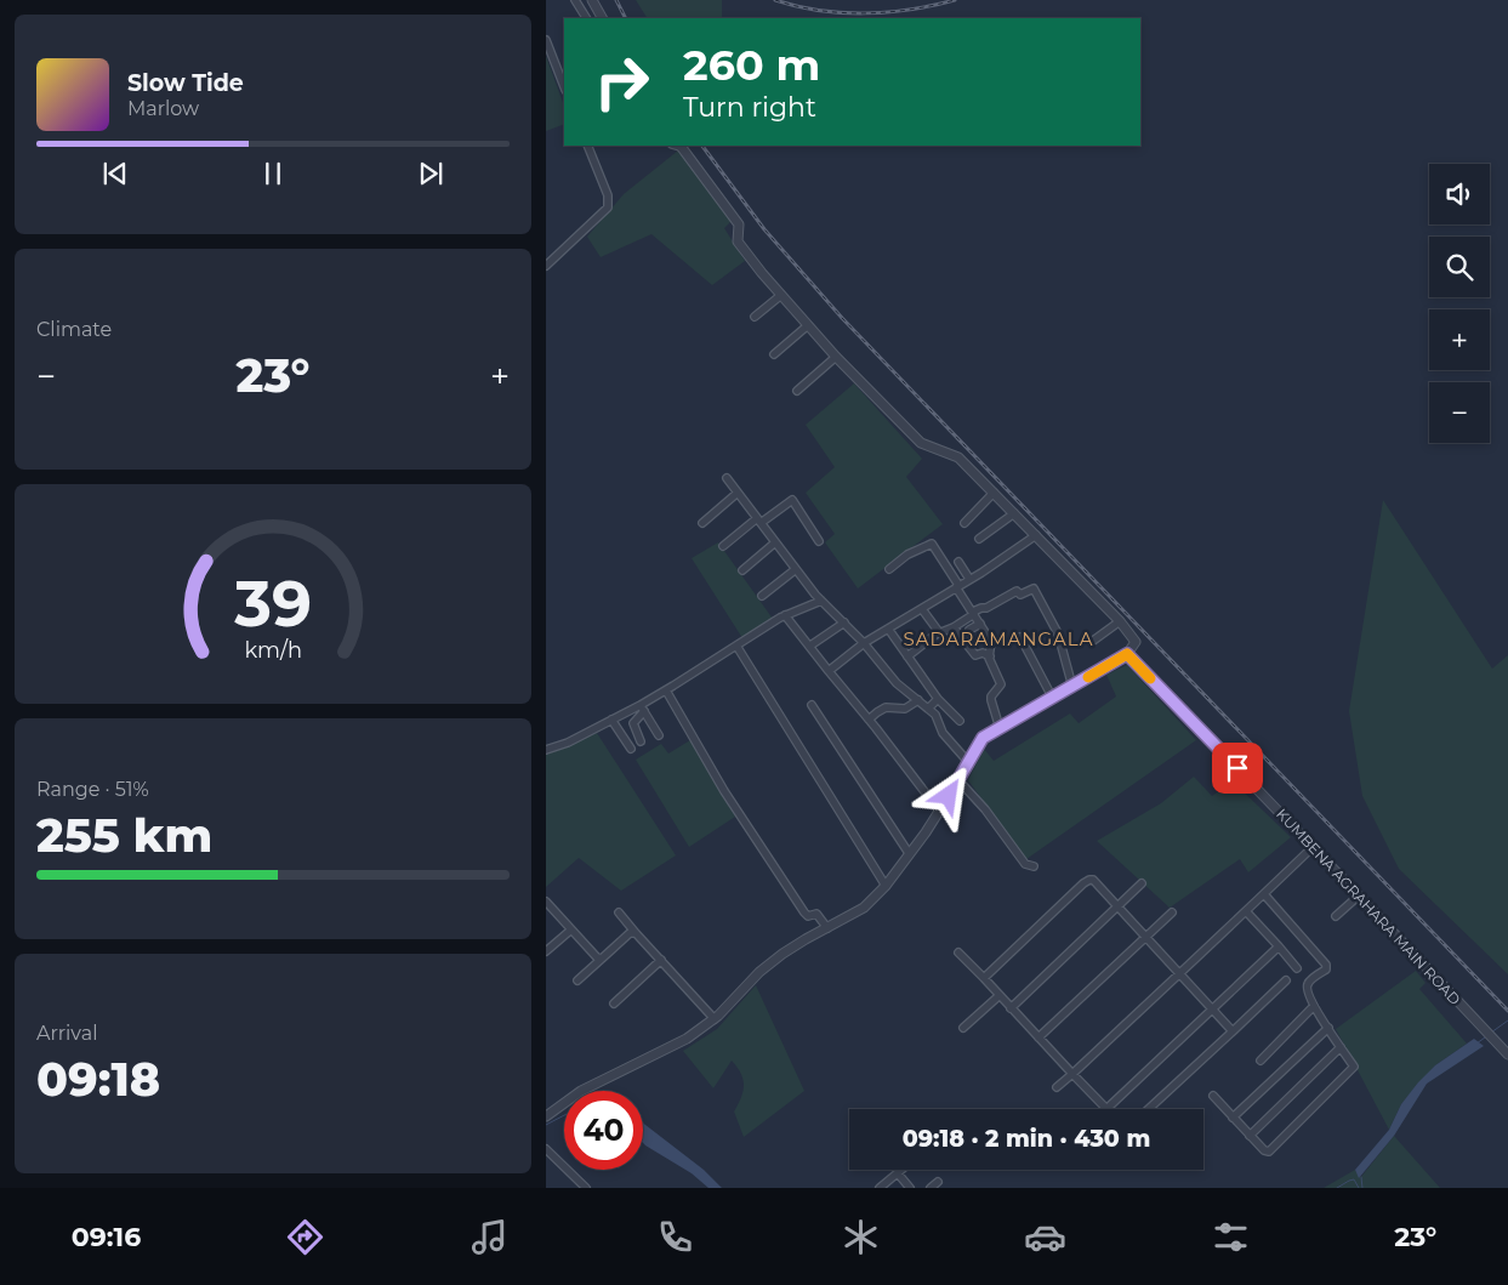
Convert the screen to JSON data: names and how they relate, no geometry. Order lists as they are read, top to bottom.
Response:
{
  "streets": {
    "street": ["KUMBENA AGRAHARA MAIN ROAD"]
  },
  "districts": ["SADARAMANGALA"],
  "page": {
    "turn": ["260 m", "Turn right"],
    "song": ["Slow Tide", "Marlow"],
    "map_buttons": ["+", "−"],
    "tile": [
      "Climate",
      ["Range · 51%", "255 km"],
      ["Arrival", "09:18"]
    ],
    "heat": ["−", "23°", "+"],
    "limit": "40",
    "trip": "09:18 · 2 min · 430 m",
    "tabs": ["09:16", "23°"],
    "gauge": ["39", "km/h"]
  }
}
